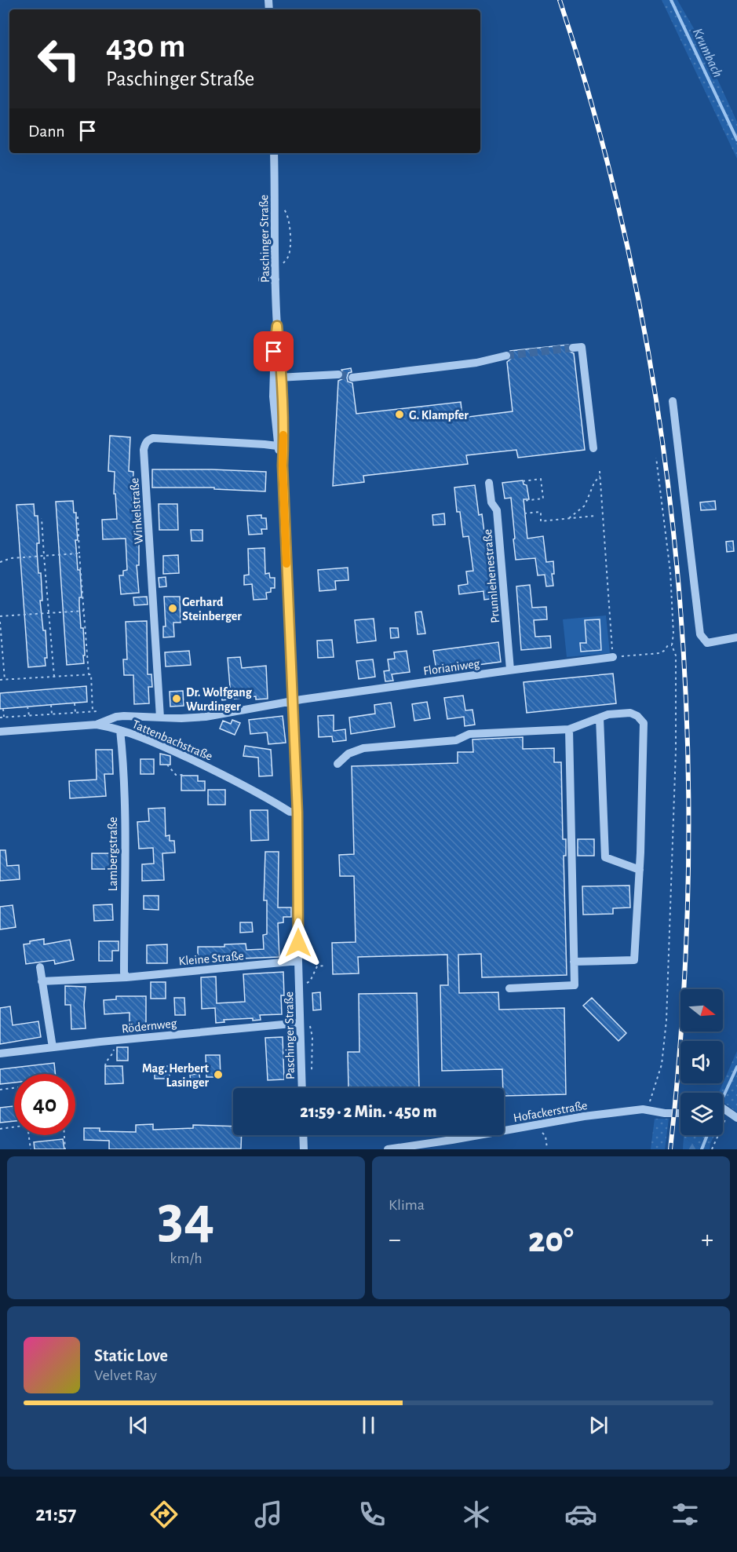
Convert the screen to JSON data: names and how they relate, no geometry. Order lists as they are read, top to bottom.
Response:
{
  "streets": {
    "street": [
      "Paschinger Straße",
      "Winkelstraße",
      "Prunnlehenestraße",
      "Florianiweg",
      "Tattenbachstraße",
      "Lambergstraße",
      "Kleine Straße",
      "Rödernweg",
      "Hofackerstraße"
    ]
  },
  "crossings": [
    ["Paschinger Straße", "Winkelstraße"],
    ["Paschinger Straße", "Florianiweg"],
    ["Paschinger Straße", "Tattenbachstraße"],
    ["Paschinger Straße", "Kleine Straße"],
    ["Paschinger Straße", "Rödernweg"],
    ["Prunnlehenestraße", "Florianiweg"],
    ["Tattenbachstraße", "Lambergstraße"],
    ["Lambergstraße", "Kleine Straße"]
  ],
  "water": ["Krumbach"],
  "places": [
    "G. Klampfer",
    "Gerhard Steinberger",
    "Dr. Wolfgang Wurdinger",
    "Mag. Herbert Lasinger"
  ],
  "north": "right",
  "page": {
    "turn": ["430 m", "Paschinger Straße"],
    "then": "Dann",
    "limit": "40",
    "trip": "21:59 · 2 Min. · 450 m",
    "tile": [
      ["34", "km/h"],
      "Klima"
    ],
    "heat": ["−", "20°", "+"],
    "song": ["Static Love", "Velvet Ray"],
    "tabs": "21:57"
  }
}
